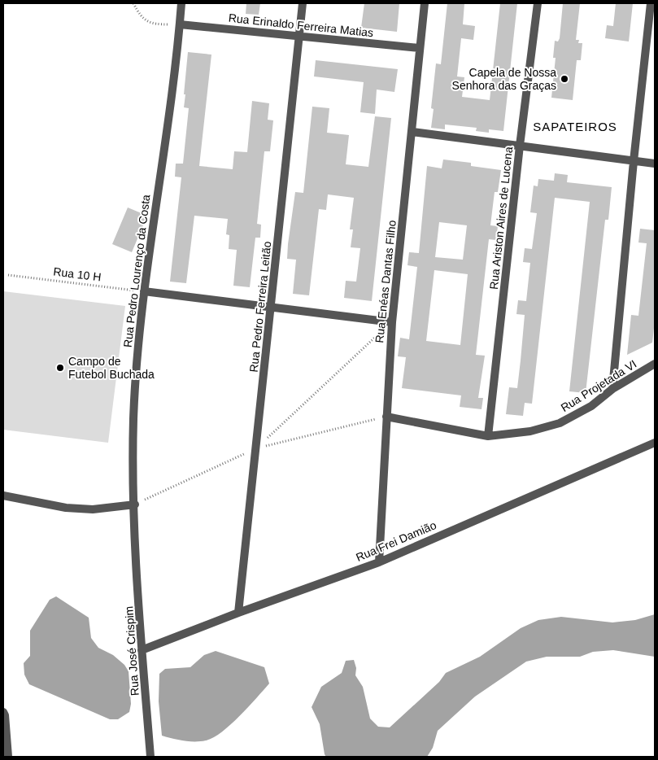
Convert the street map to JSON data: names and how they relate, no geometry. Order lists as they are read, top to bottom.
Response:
{
  "streets": {
    "street": [
      "Rua Erinaldo Ferreira Matias",
      "Rua Ariston Aires de Lucena",
      "Rua Pedro Lourenço da Costa",
      "Rua Enéas Dantas Filho",
      "Rua Pedro Ferreira Leitão",
      "Rua Projetada VI",
      "Rua Frei Damião",
      "Rua José Crispim"
    ],
    "path": ["Rua 10 H"]
  },
  "crossings": [
    ["Rua Erinaldo Ferreira Matias", "Rua Pedro Lourenço da Costa"],
    ["Rua Erinaldo Ferreira Matias", "Rua Enéas Dantas Filho"],
    ["Rua Erinaldo Ferreira Matias", "Rua Pedro Ferreira Leitão"],
    ["Rua Ariston Aires de Lucena", "Rua Projetada VI"],
    ["Rua Pedro Lourenço da Costa", "Rua 10 H"],
    ["Rua Pedro Lourenço da Costa", "Rua José Crispim"],
    ["Rua Enéas Dantas Filho", "Rua Projetada VI"],
    ["Rua Enéas Dantas Filho", "Rua Frei Damião"],
    ["Rua Pedro Ferreira Leitão", "Rua Frei Damião"],
    ["Rua Frei Damião", "Rua José Crispim"]
  ],
  "districts": ["SAPATEIROS"],
  "places": ["Capela de Nossa Senhora das Graças", "Campo de Futebol Buchada"]
}
